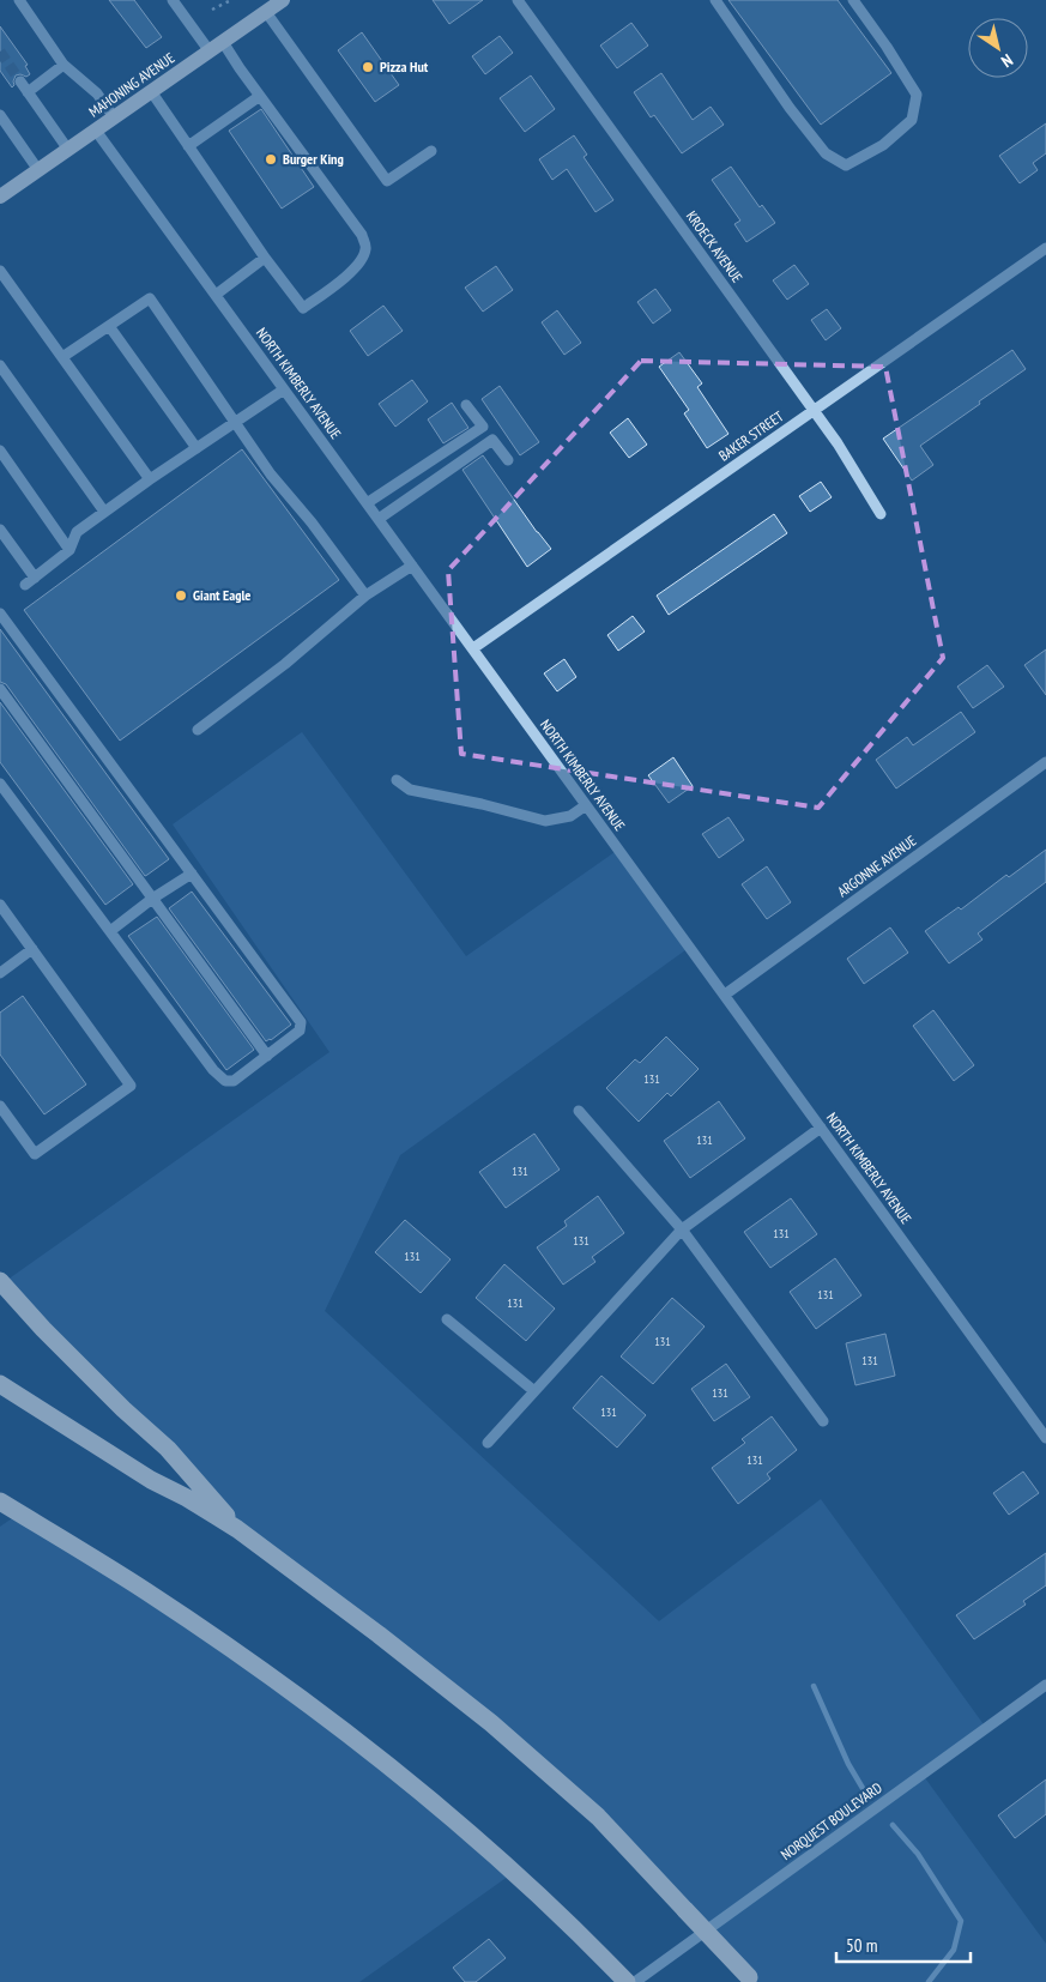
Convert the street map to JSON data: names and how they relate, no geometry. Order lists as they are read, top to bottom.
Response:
{
  "streets": {
    "main road": ["MAHONING AVENUE"],
    "street": [
      "KROECK AVENUE",
      "NORTH KIMBERLY AVENUE",
      "BAKER STREET",
      "ARGONNE AVENUE",
      "NORQUEST BOULEVARD"
    ]
  },
  "crossings": [
    ["MAHONING AVENUE", "NORTH KIMBERLY AVENUE"],
    ["KROECK AVENUE", "BAKER STREET"],
    ["NORTH KIMBERLY AVENUE", "BAKER STREET"],
    ["NORTH KIMBERLY AVENUE", "ARGONNE AVENUE"]
  ],
  "places": ["Pizza Hut", "Burger King", "Giant Eagle"],
  "house_numbers": [
    "131",
    "131",
    "131",
    "131",
    "131",
    "131",
    "131",
    "131",
    "131",
    "131",
    "131",
    "131",
    "131"
  ],
  "scale_bar": "50 m",
  "north": "bottom right"
}
